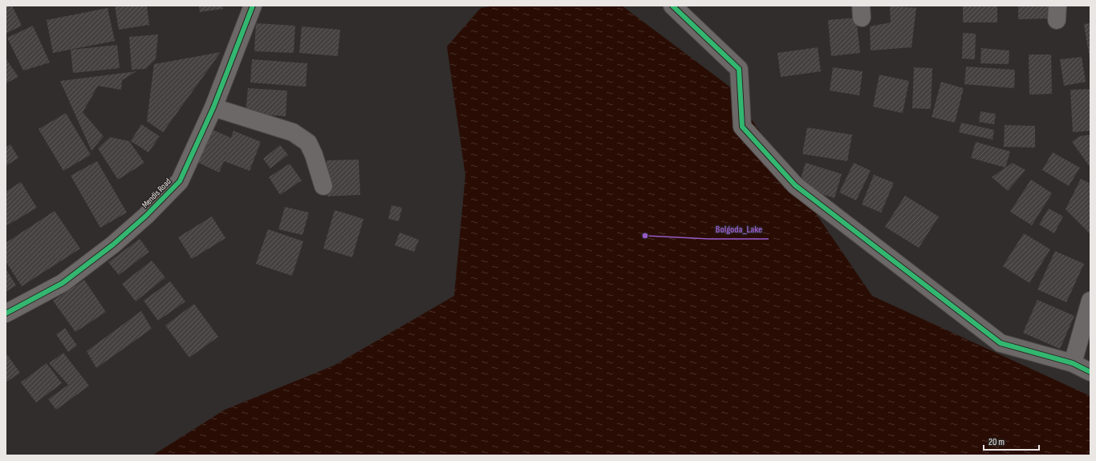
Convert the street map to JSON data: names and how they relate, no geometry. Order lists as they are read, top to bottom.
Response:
{
  "streets": {
    "street": ["Mendis Road"]
  },
  "places": ["Bolgoda_Lake"],
  "scale_bar": "20 m"
}
